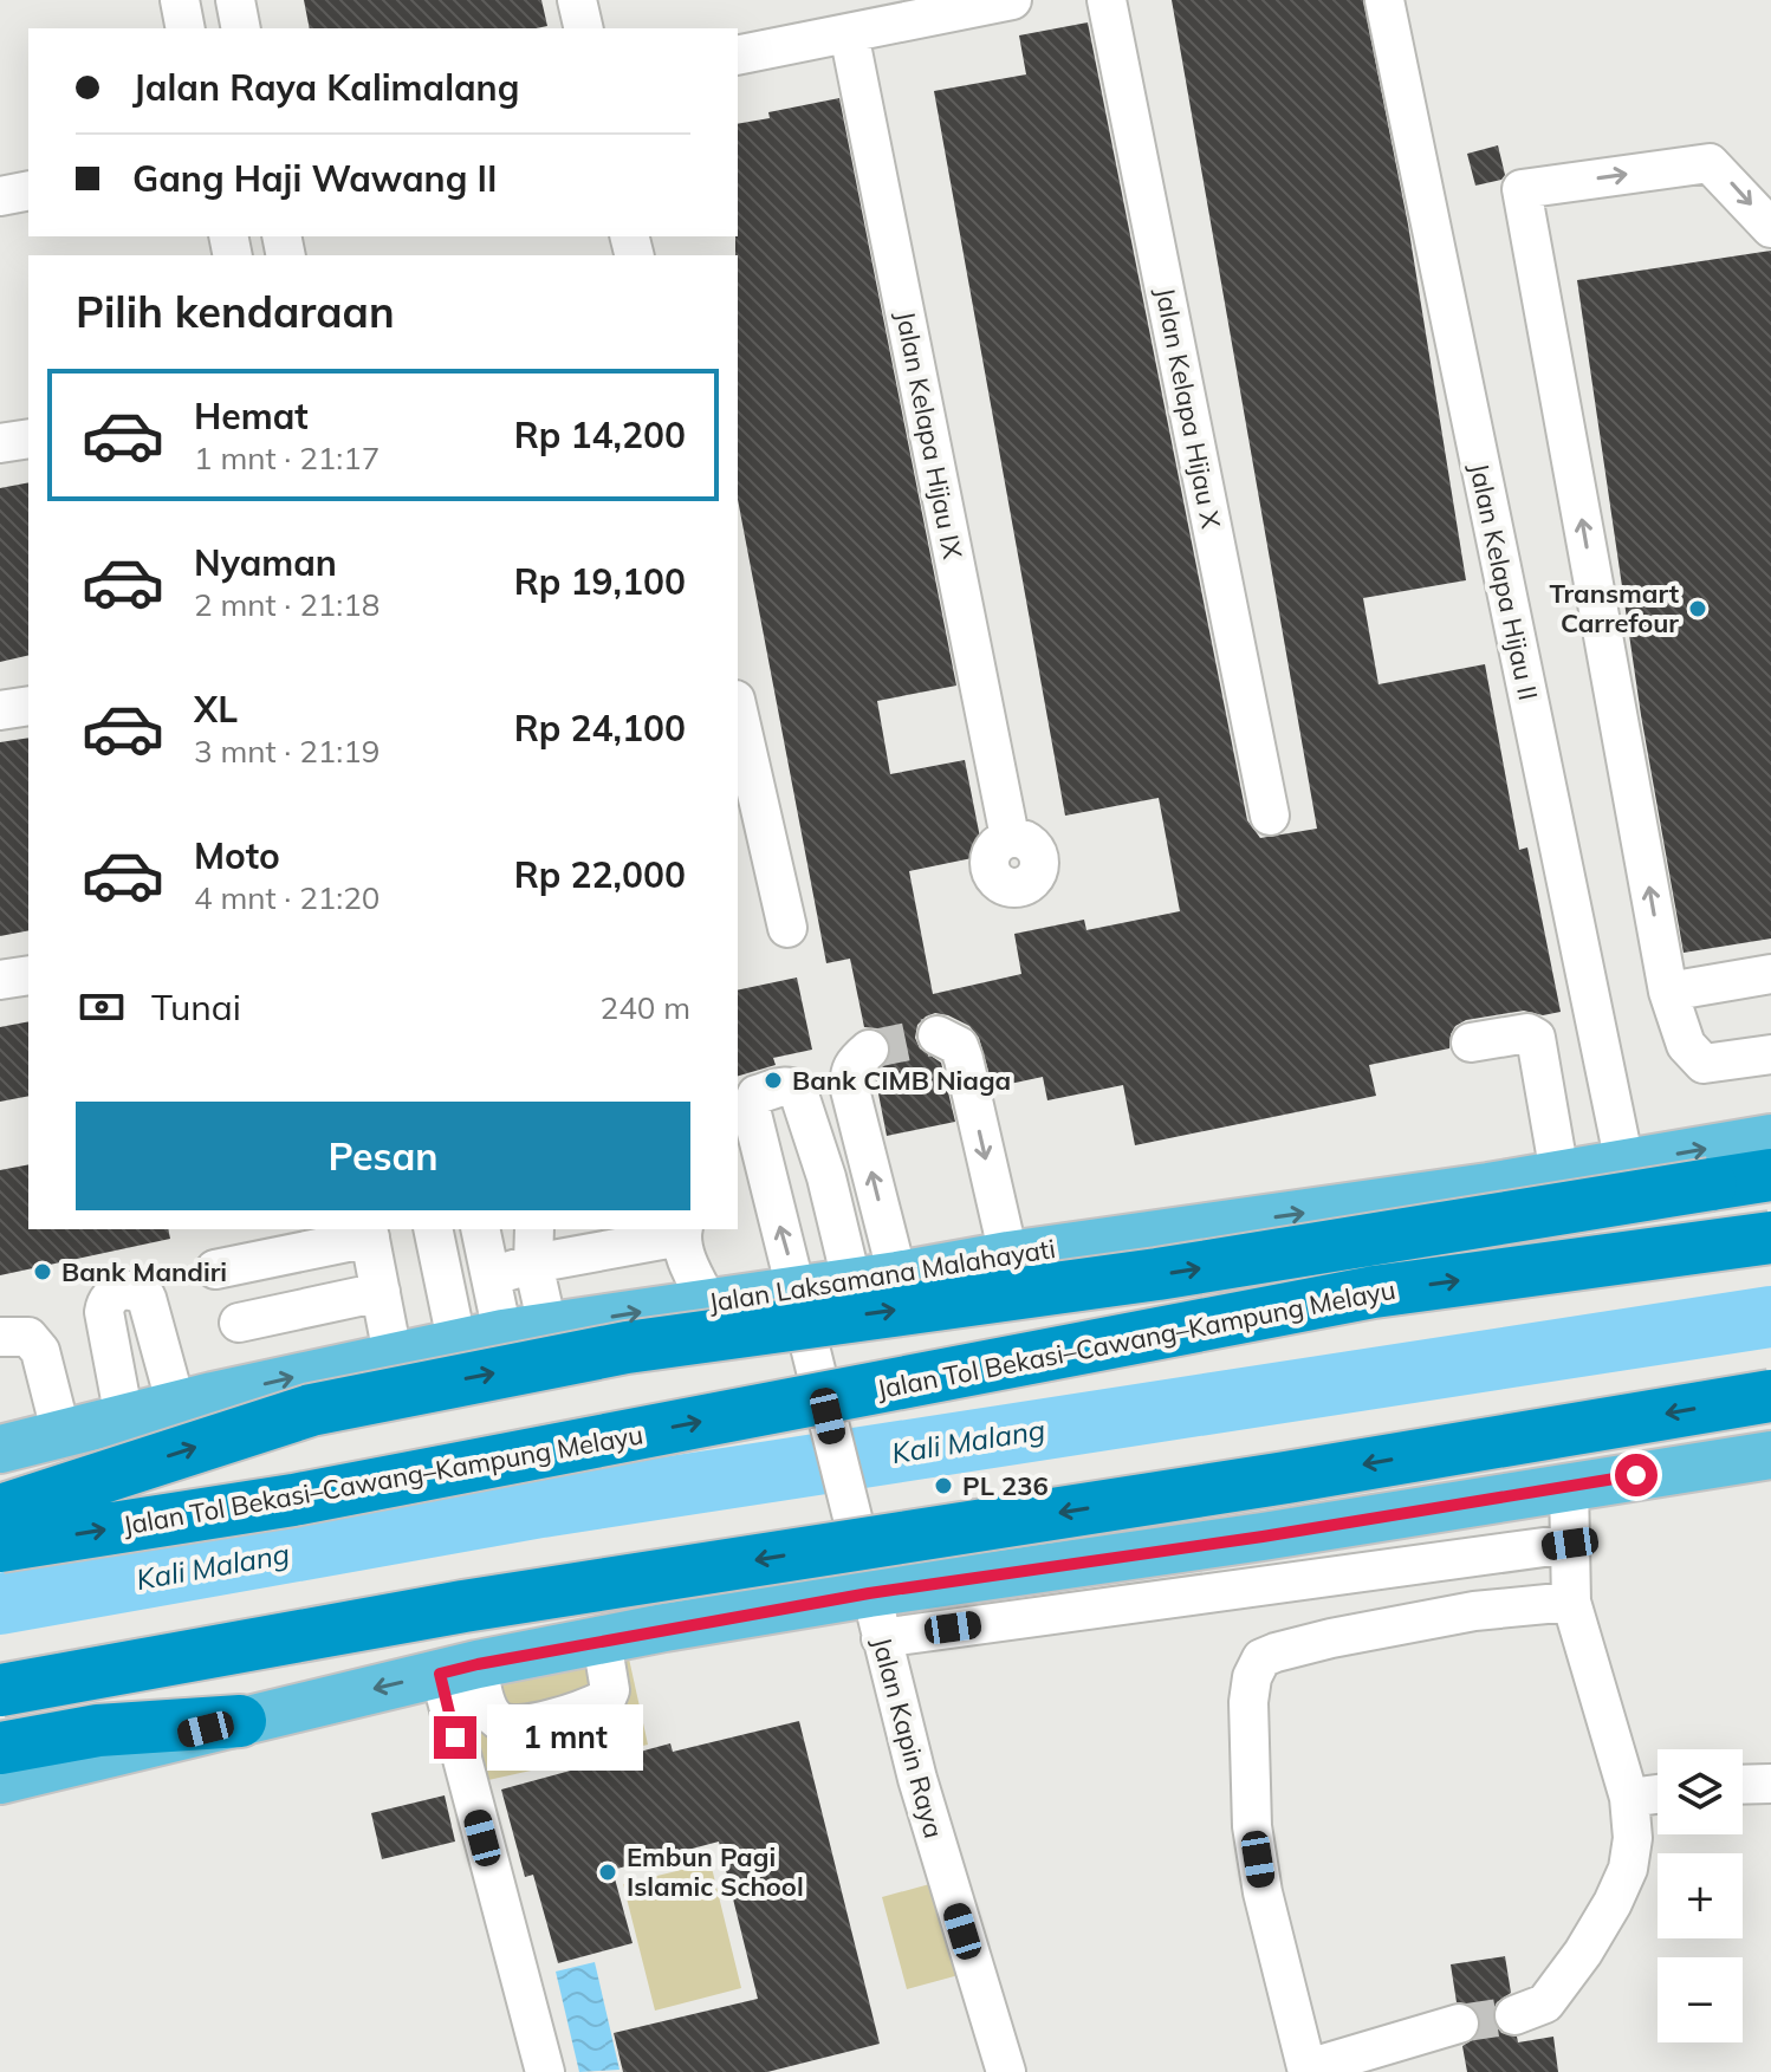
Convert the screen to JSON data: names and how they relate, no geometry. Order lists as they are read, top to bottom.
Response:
{
  "streets": {
    "highway": ["Jalan Tol Bekasi–Cawang–Kampung Melayu"],
    "main road": ["Jalan Laksamana Malahayati"],
    "street": [
      "Jalan Kelapa Hijau X",
      "Jalan Kelapa Hijau IX",
      "Jalan Kelapa Hijau II",
      "Jalan Kapin Raya"
    ]
  },
  "crossings": [
    ["Jalan Kelapa Hijau II", "Jalan Laksamana Malahayati"],
    ["Jalan Laksamana Malahayati", "Jalan Kapin Raya"]
  ],
  "water": ["Kali Malang"],
  "places": [
    "Transmart Carrefour",
    "Bank CIMB Niaga",
    "Bank Mandiri",
    "PL 236",
    "Embun Pagi Islamic School"
  ],
  "page": {
    "banner": ["Jalan Raya Kalimalang", "Gang Haji Wawang II"],
    "heading": "Pilih kendaraan",
    "list": [
      {
        "name": "Hemat",
        "note": "1 mnt · 21:17",
        "value": "Rp 14,200"
      },
      {
        "name": "Nyaman",
        "note": "2 mnt · 21:18",
        "value": "Rp 19,100"
      },
      {
        "name": "XL",
        "note": "3 mnt · 21:19",
        "value": "Rp 24,100"
      },
      {
        "name": "Moto",
        "note": "4 mnt · 21:20",
        "value": "Rp 22,000"
      }
    ],
    "pay": ["Tunai", "240 m"],
    "buttons": "Pesan",
    "bubble": "1 mnt",
    "map_buttons": ["+", "−"]
  }
}
